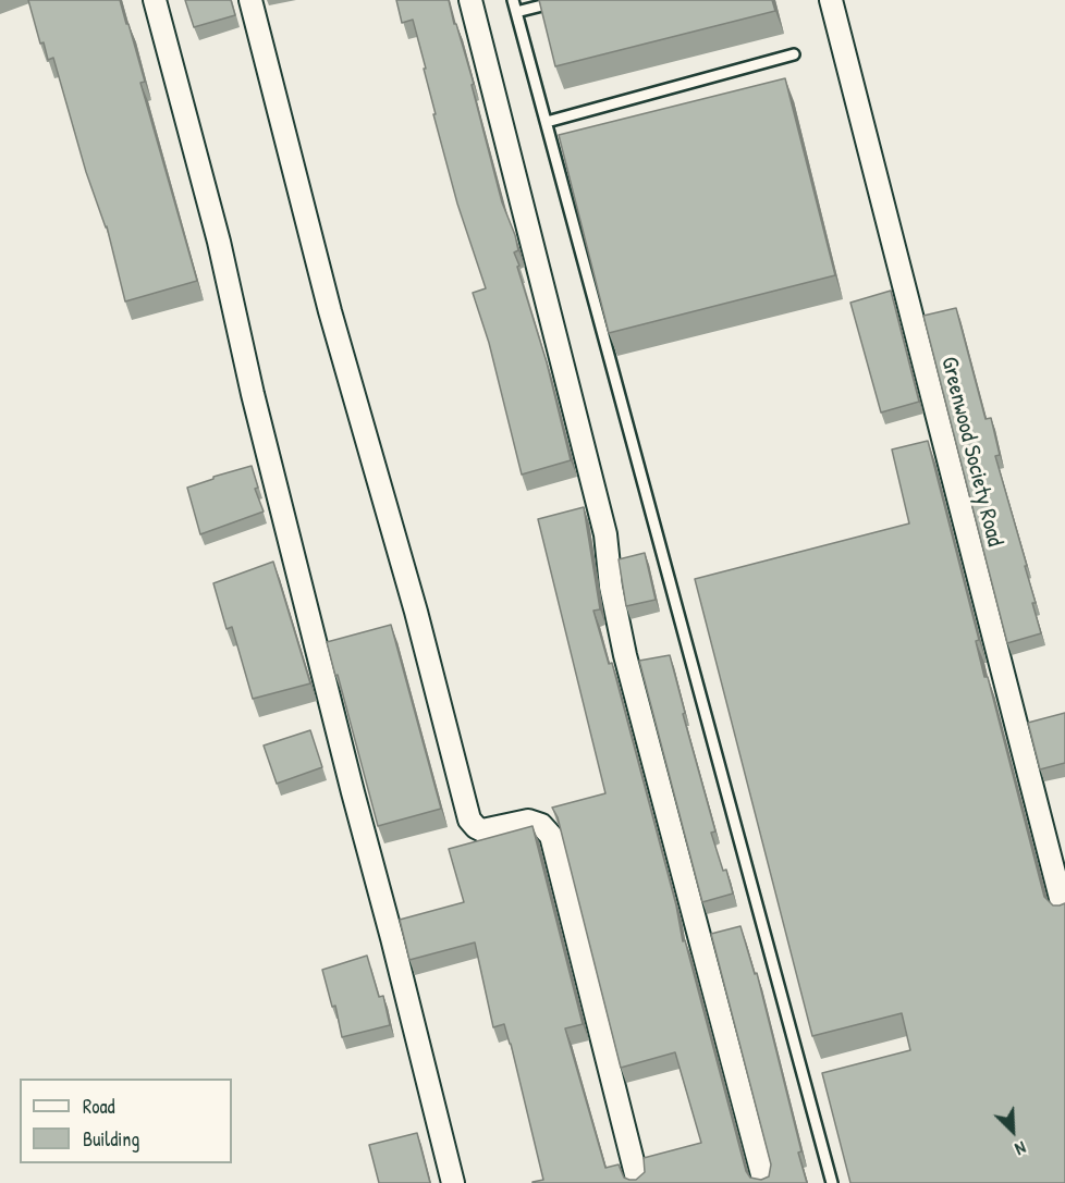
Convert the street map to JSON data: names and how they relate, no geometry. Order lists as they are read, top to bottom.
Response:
{
  "streets": {
    "street": ["Greenwood Society Road"]
  },
  "legend": ["Road", "Building"],
  "north": "bottom right"
}
